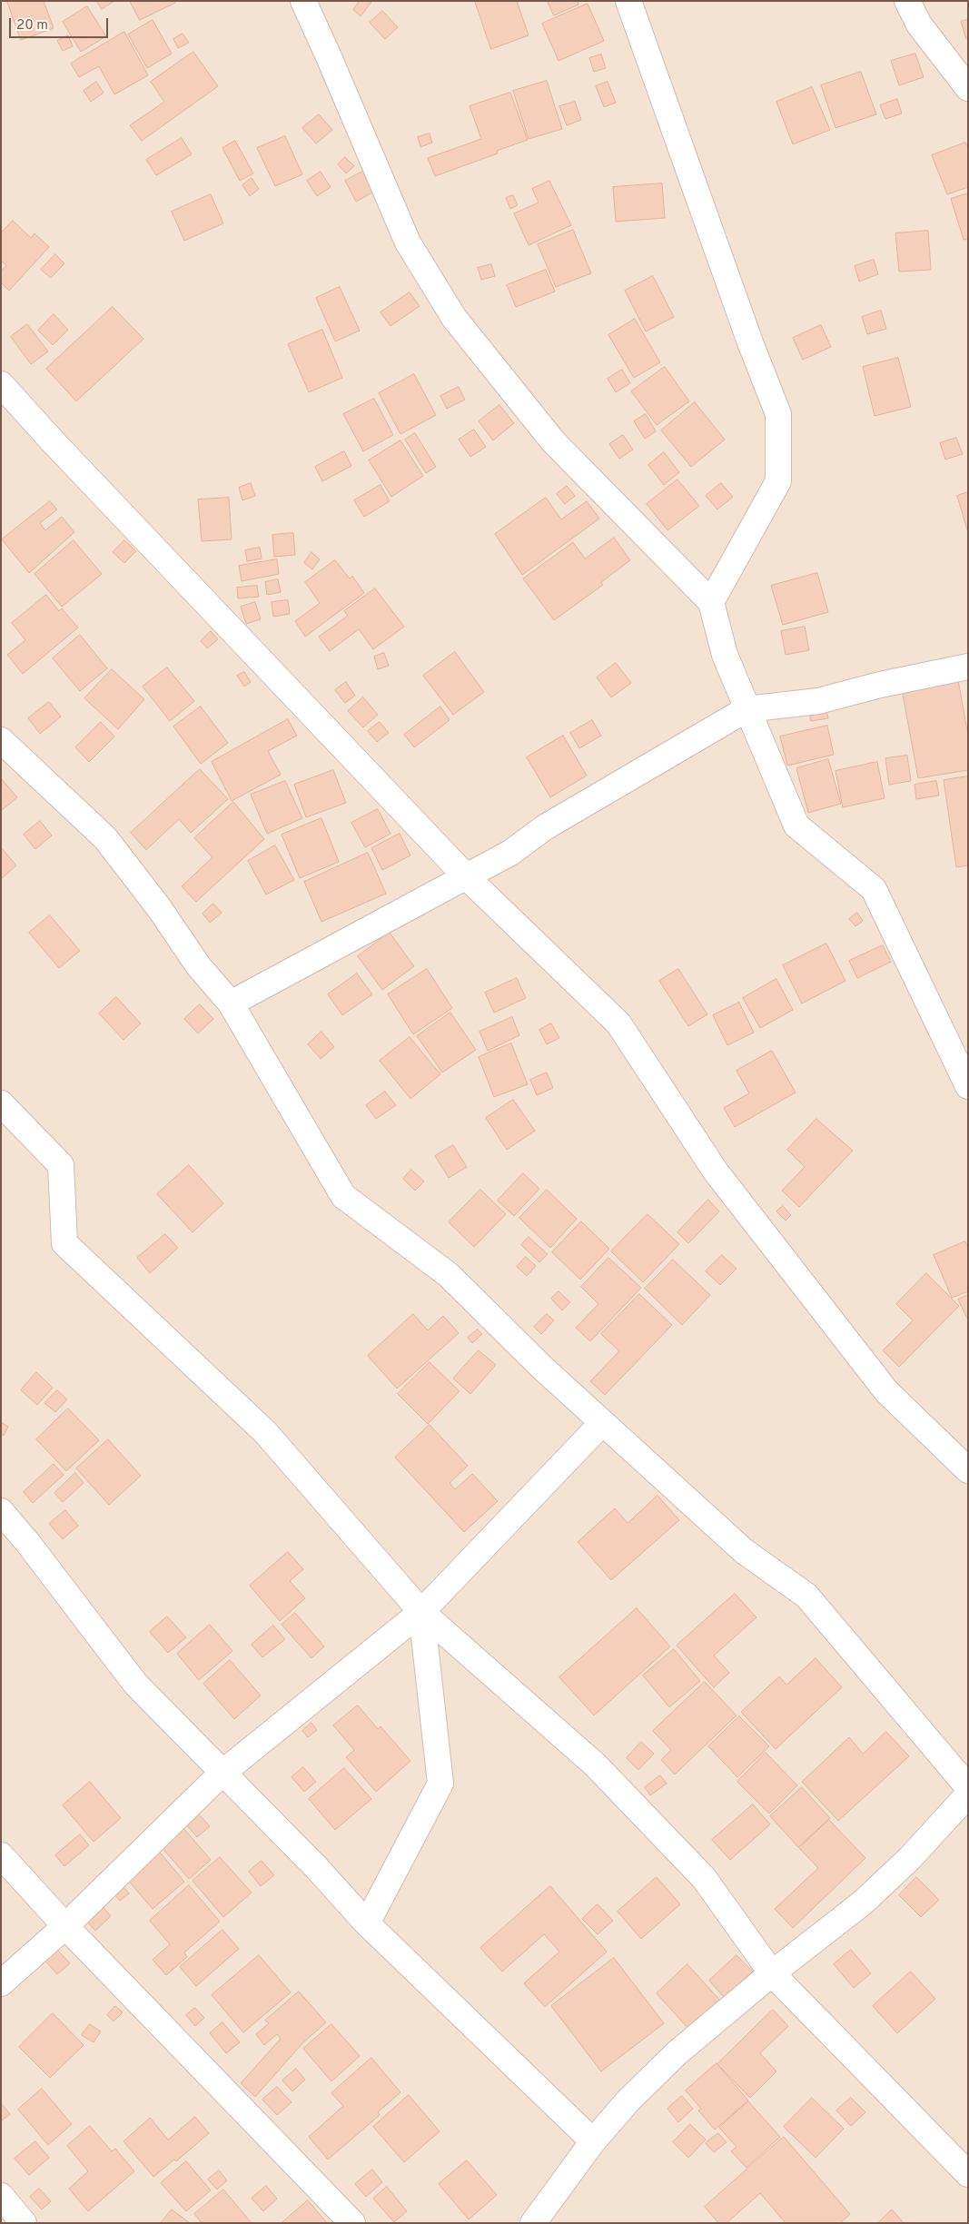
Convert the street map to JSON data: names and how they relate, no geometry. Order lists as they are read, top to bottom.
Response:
{
  "scale_bar": "20 m"
}
